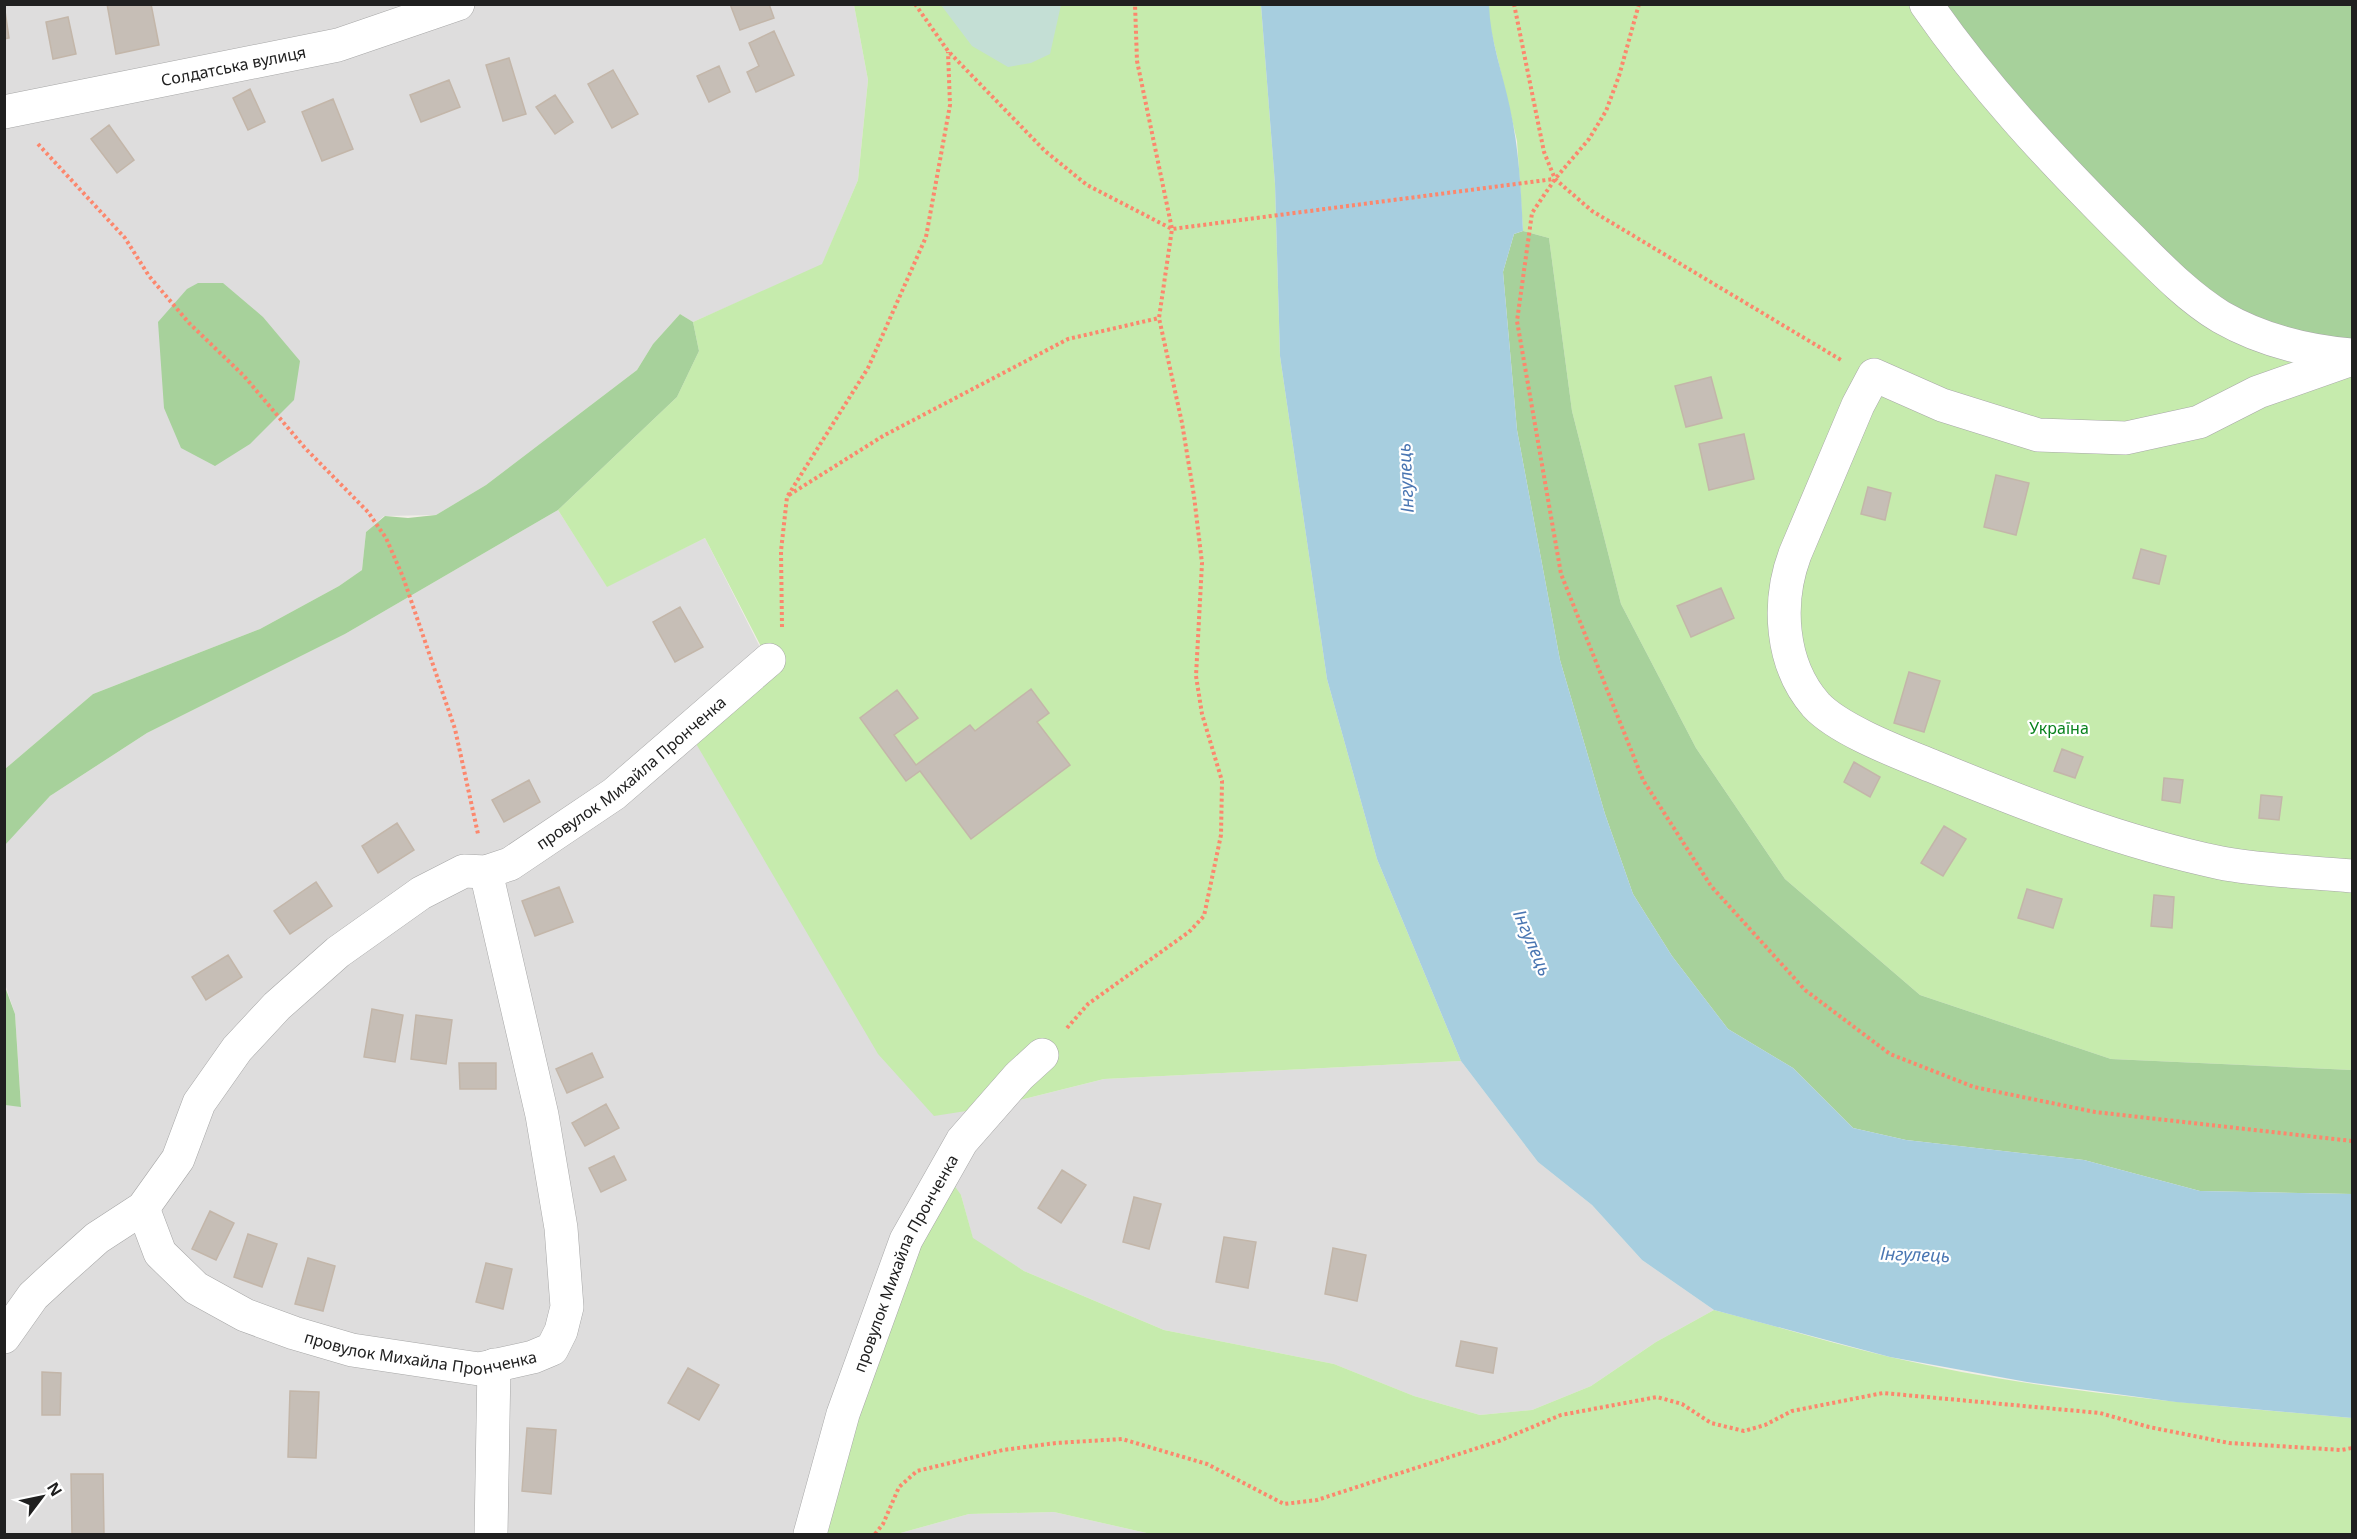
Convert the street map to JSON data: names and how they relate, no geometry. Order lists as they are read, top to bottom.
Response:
{
  "streets": {
    "street": ["Солдатська вулиця", "провулок Михайла Пронченка"]
  },
  "water": ["Інгулець"],
  "parks": ["Україна"],
  "north": "top right"
}
